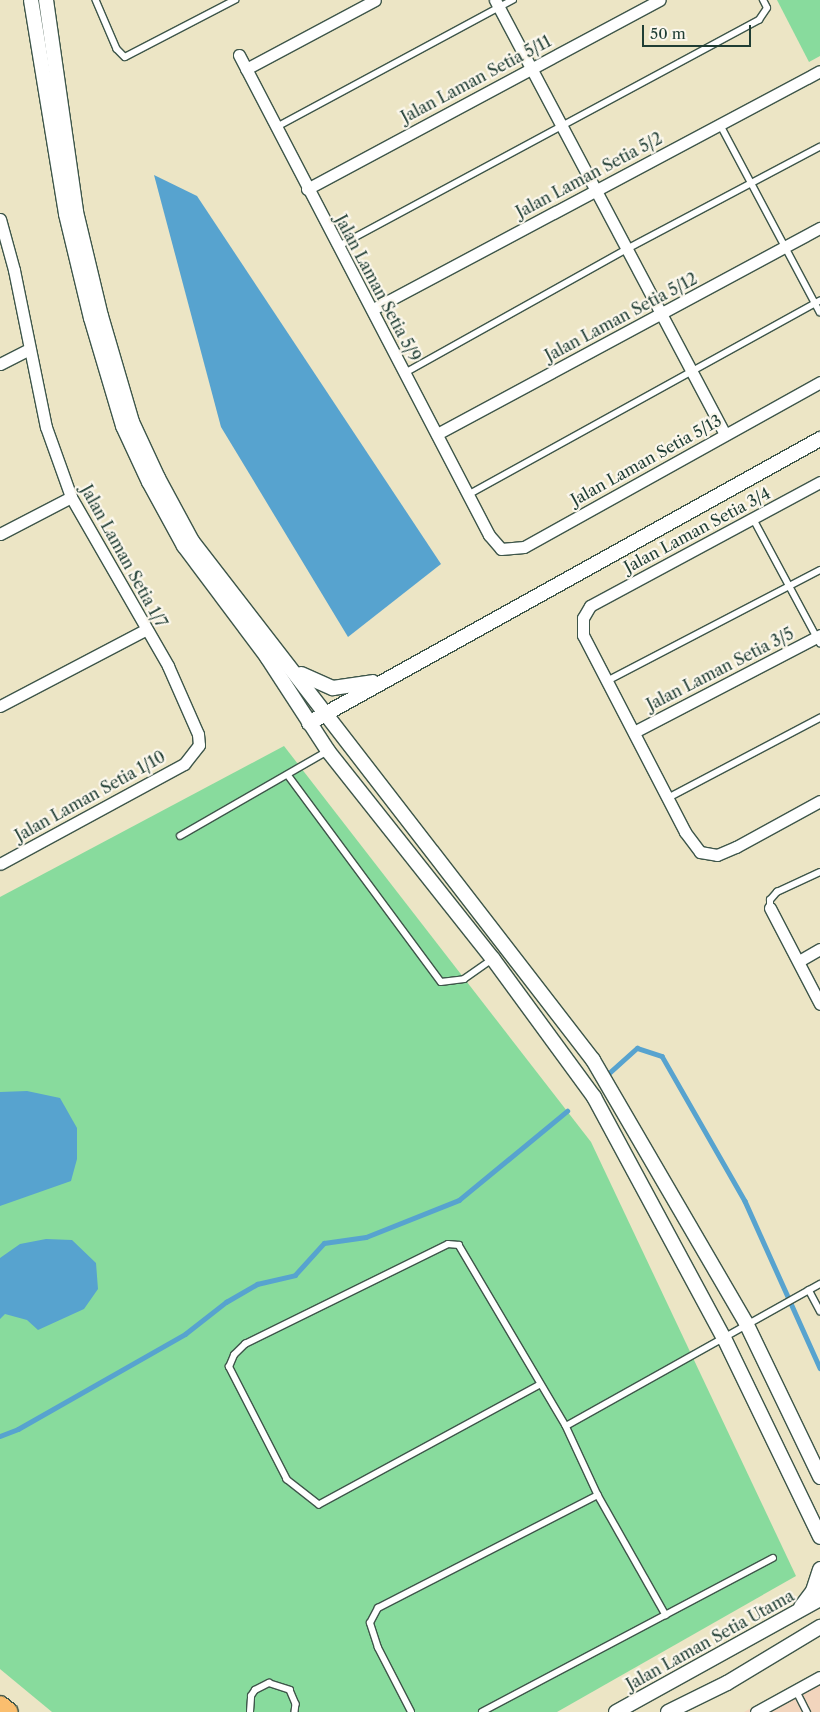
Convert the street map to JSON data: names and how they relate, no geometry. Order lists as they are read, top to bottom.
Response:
{
  "streets": {
    "street": [
      "Jalan Laman Setia 5/11",
      "Jalan Laman Setia 5/2",
      "Jalan Laman Setia 5/9",
      "Jalan Laman Setia 5/12",
      "Jalan Laman Setia 5/13",
      "Jalan Laman Setia 3/4",
      "Jalan Laman Setia 1/7",
      "Jalan Laman Setia 3/5",
      "Jalan Laman Setia 1/10",
      "Jalan Laman Setia Utama"
    ]
  },
  "crossings": [
    ["Jalan Laman Setia 5/11", "Jalan Laman Setia 5/9"],
    ["Jalan Laman Setia 5/2", "Jalan Laman Setia 5/9"],
    ["Jalan Laman Setia 5/9", "Jalan Laman Setia 5/12"],
    ["Jalan Laman Setia 5/9", "Jalan Laman Setia 5/13"],
    ["Jalan Laman Setia 1/7", "Jalan Laman Setia 1/10"]
  ],
  "scale_bar": "50 m"
}
